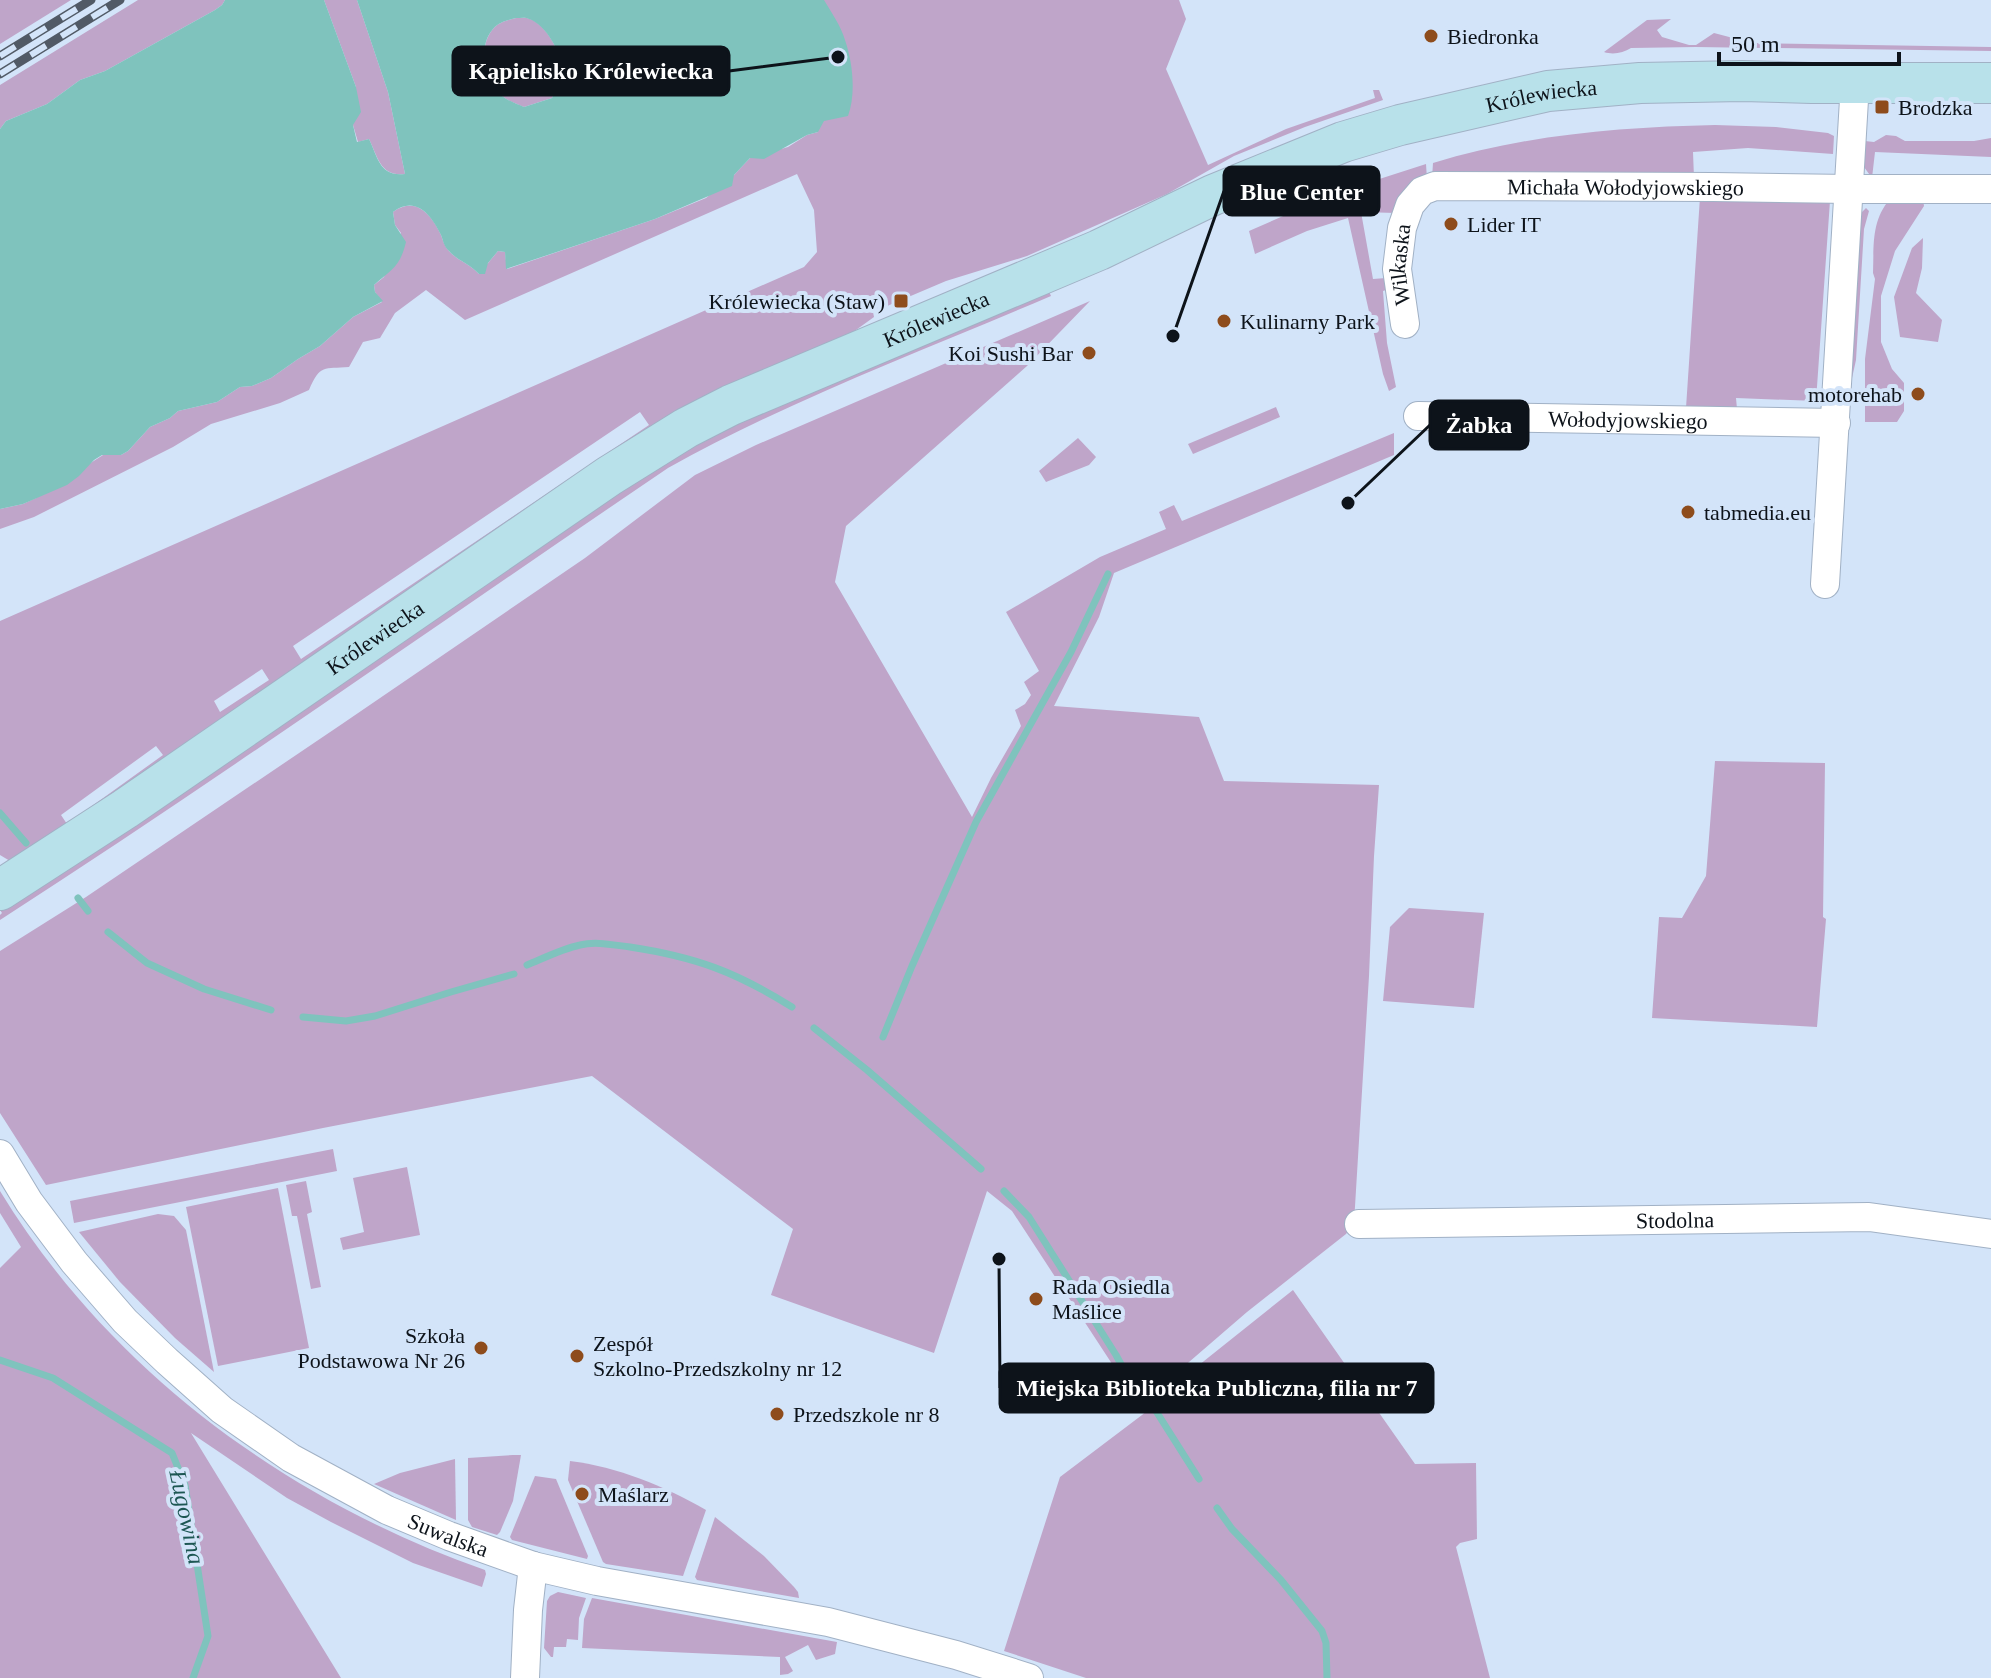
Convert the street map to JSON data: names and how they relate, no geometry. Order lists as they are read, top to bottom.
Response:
{
  "streets": {
    "street": [
      "Królewiecka",
      "Michała Wołodyjowskiego",
      "Wilkaska",
      "Wołodyjowskiego",
      "Stodolna",
      "Suwalska"
    ]
  },
  "crossings": [
    ["Michała Wołodyjowskiego", "Wilkaska"]
  ],
  "water": ["Ługowina"],
  "places": {
    "other": [
      "Biedronka",
      "Kąpielisko Królewiecka",
      "Lider IT",
      "Kulinarny Park",
      "Blue Center",
      "Koi Sushi Bar",
      "motorehab",
      "Żabka",
      "tabmedia.eu",
      "Miejska Biblioteka Publiczna, filia nr 7",
      "Rada Osiedla Maślice",
      "Szkoła Podstawowa Nr 26",
      "Zespół Szkolno-Przedszkolny nr 12",
      "Przedszkole nr 8",
      "Maślarz"
    ],
    "transit": ["Brodzka", "Królewiecka (Staw)"]
  },
  "scale_bar": "50 m"
}
